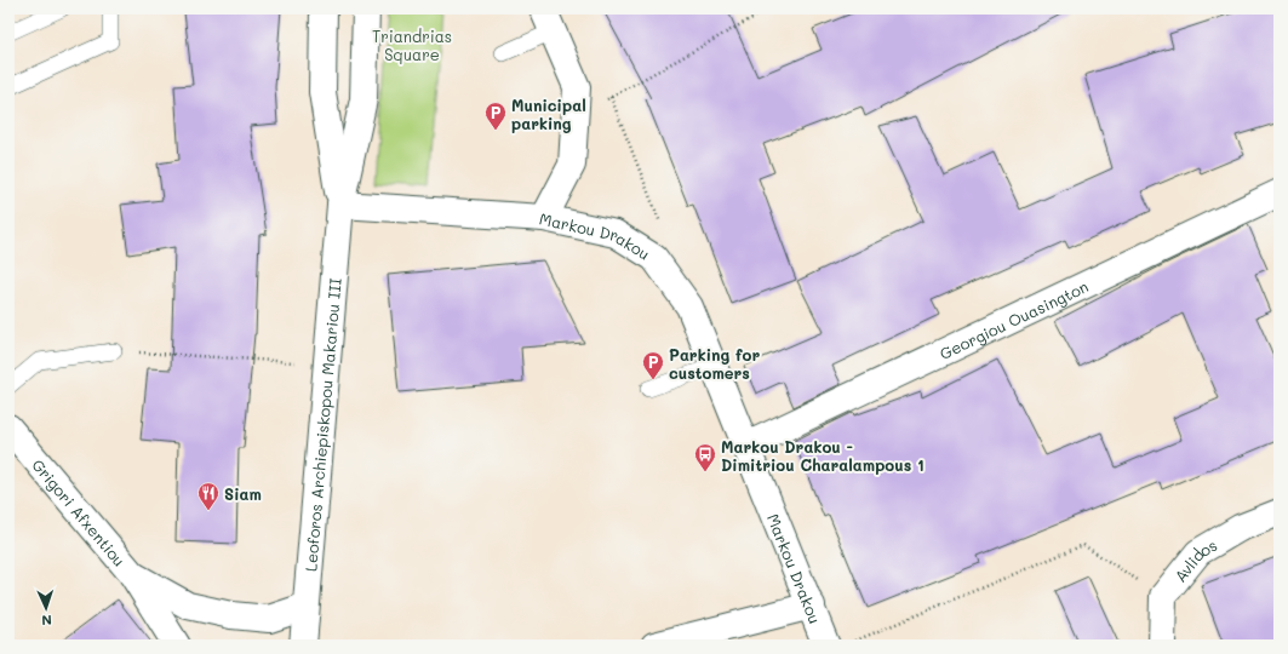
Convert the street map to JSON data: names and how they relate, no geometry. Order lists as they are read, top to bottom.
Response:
{
  "streets": {
    "street": [
      "Markou Drakou",
      "Georgiou Ouasington",
      "Leoforos Archiepiskopou Makariou III",
      "Grigori Afxentiou",
      "Avlidos"
    ]
  },
  "crossings": [
    ["Markou Drakou", "Georgiou Ouasington"],
    ["Markou Drakou", "Leoforos Archiepiskopou Makariou III"],
    ["Leoforos Archiepiskopou Makariou III", "Grigori Afxentiou"]
  ],
  "parks": ["Triandrias Square"],
  "places": {
    "parking": ["Municipal parking", "Parking for customers"],
    "bus stop": ["Markou Drakou - Dimitriou Charalampous 1"],
    "restaurant": ["Siam"]
  },
  "north": "bottom"
}
